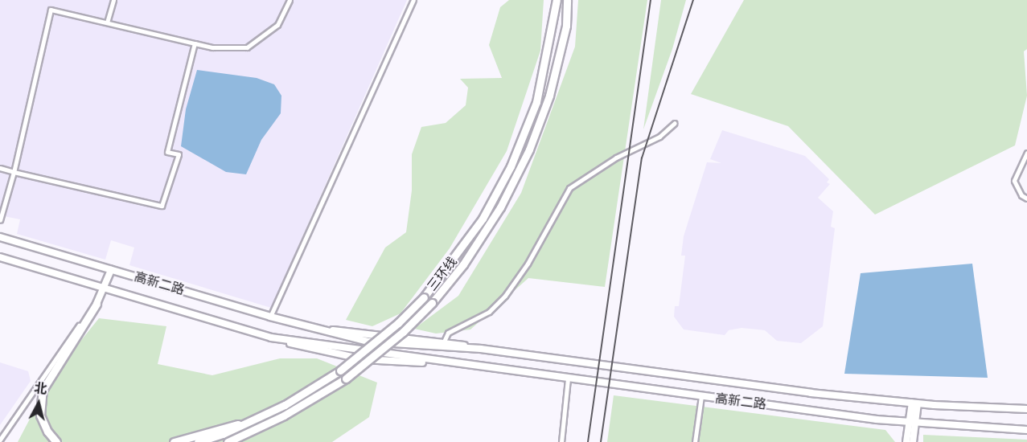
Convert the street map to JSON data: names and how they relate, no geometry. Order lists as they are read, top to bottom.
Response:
{
  "streets": {
    "highway": ["三环线"],
    "main road": ["高新二路"]
  },
  "north": "top"
}
